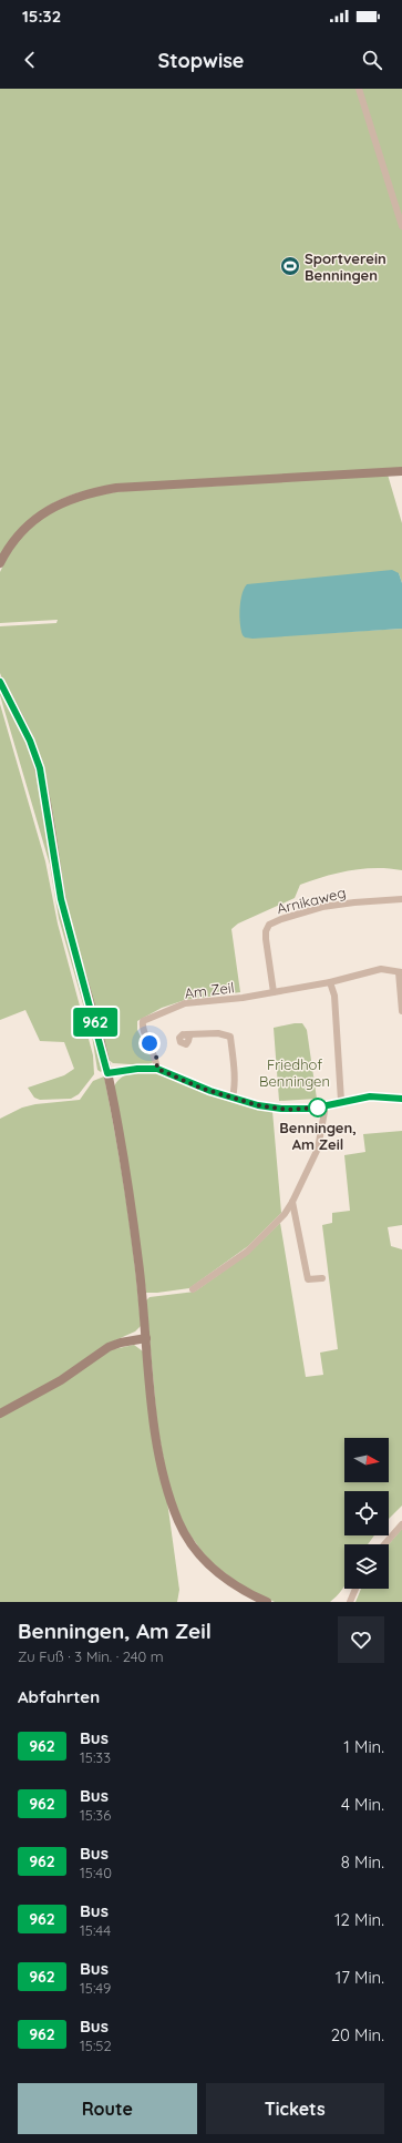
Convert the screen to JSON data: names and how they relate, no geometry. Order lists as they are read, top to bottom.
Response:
{
  "streets": {
    "street": ["Arnikaweg", "Am Zeil"]
  },
  "crossings": [
    ["Arnikaweg", "Am Zeil"]
  ],
  "parks": ["Friedhof Benningen"],
  "places": {
    "sports": ["Sportverein Benningen"],
    "other": ["Benningen, Am Zeil"]
  },
  "lines": ["bus line 962"],
  "north": "right",
  "page": {
    "status": "15:32",
    "header": "Stopwise",
    "on_map": "962",
    "heading": [
      ["Benningen, Am Zeil", "Zu Fuß · 3 Min. · 240 m"],
      "Abfahrten"
    ],
    "list": [
      {
        "mark": "962",
        "name": "Bus",
        "note": "15:33",
        "value": "1 Min."
      },
      {
        "mark": "962",
        "name": "Bus",
        "note": "15:36",
        "value": "4 Min."
      },
      {
        "mark": "962",
        "name": "Bus",
        "note": "15:40",
        "value": "8 Min."
      },
      {
        "mark": "962",
        "name": "Bus",
        "note": "15:44",
        "value": "12 Min."
      },
      {
        "mark": "962",
        "name": "Bus",
        "note": "15:49",
        "value": "17 Min."
      },
      {
        "mark": "962",
        "name": "Bus",
        "note": "15:52",
        "value": "20 Min."
      }
    ],
    "buttons": ["Route", "Tickets"]
  }
}
